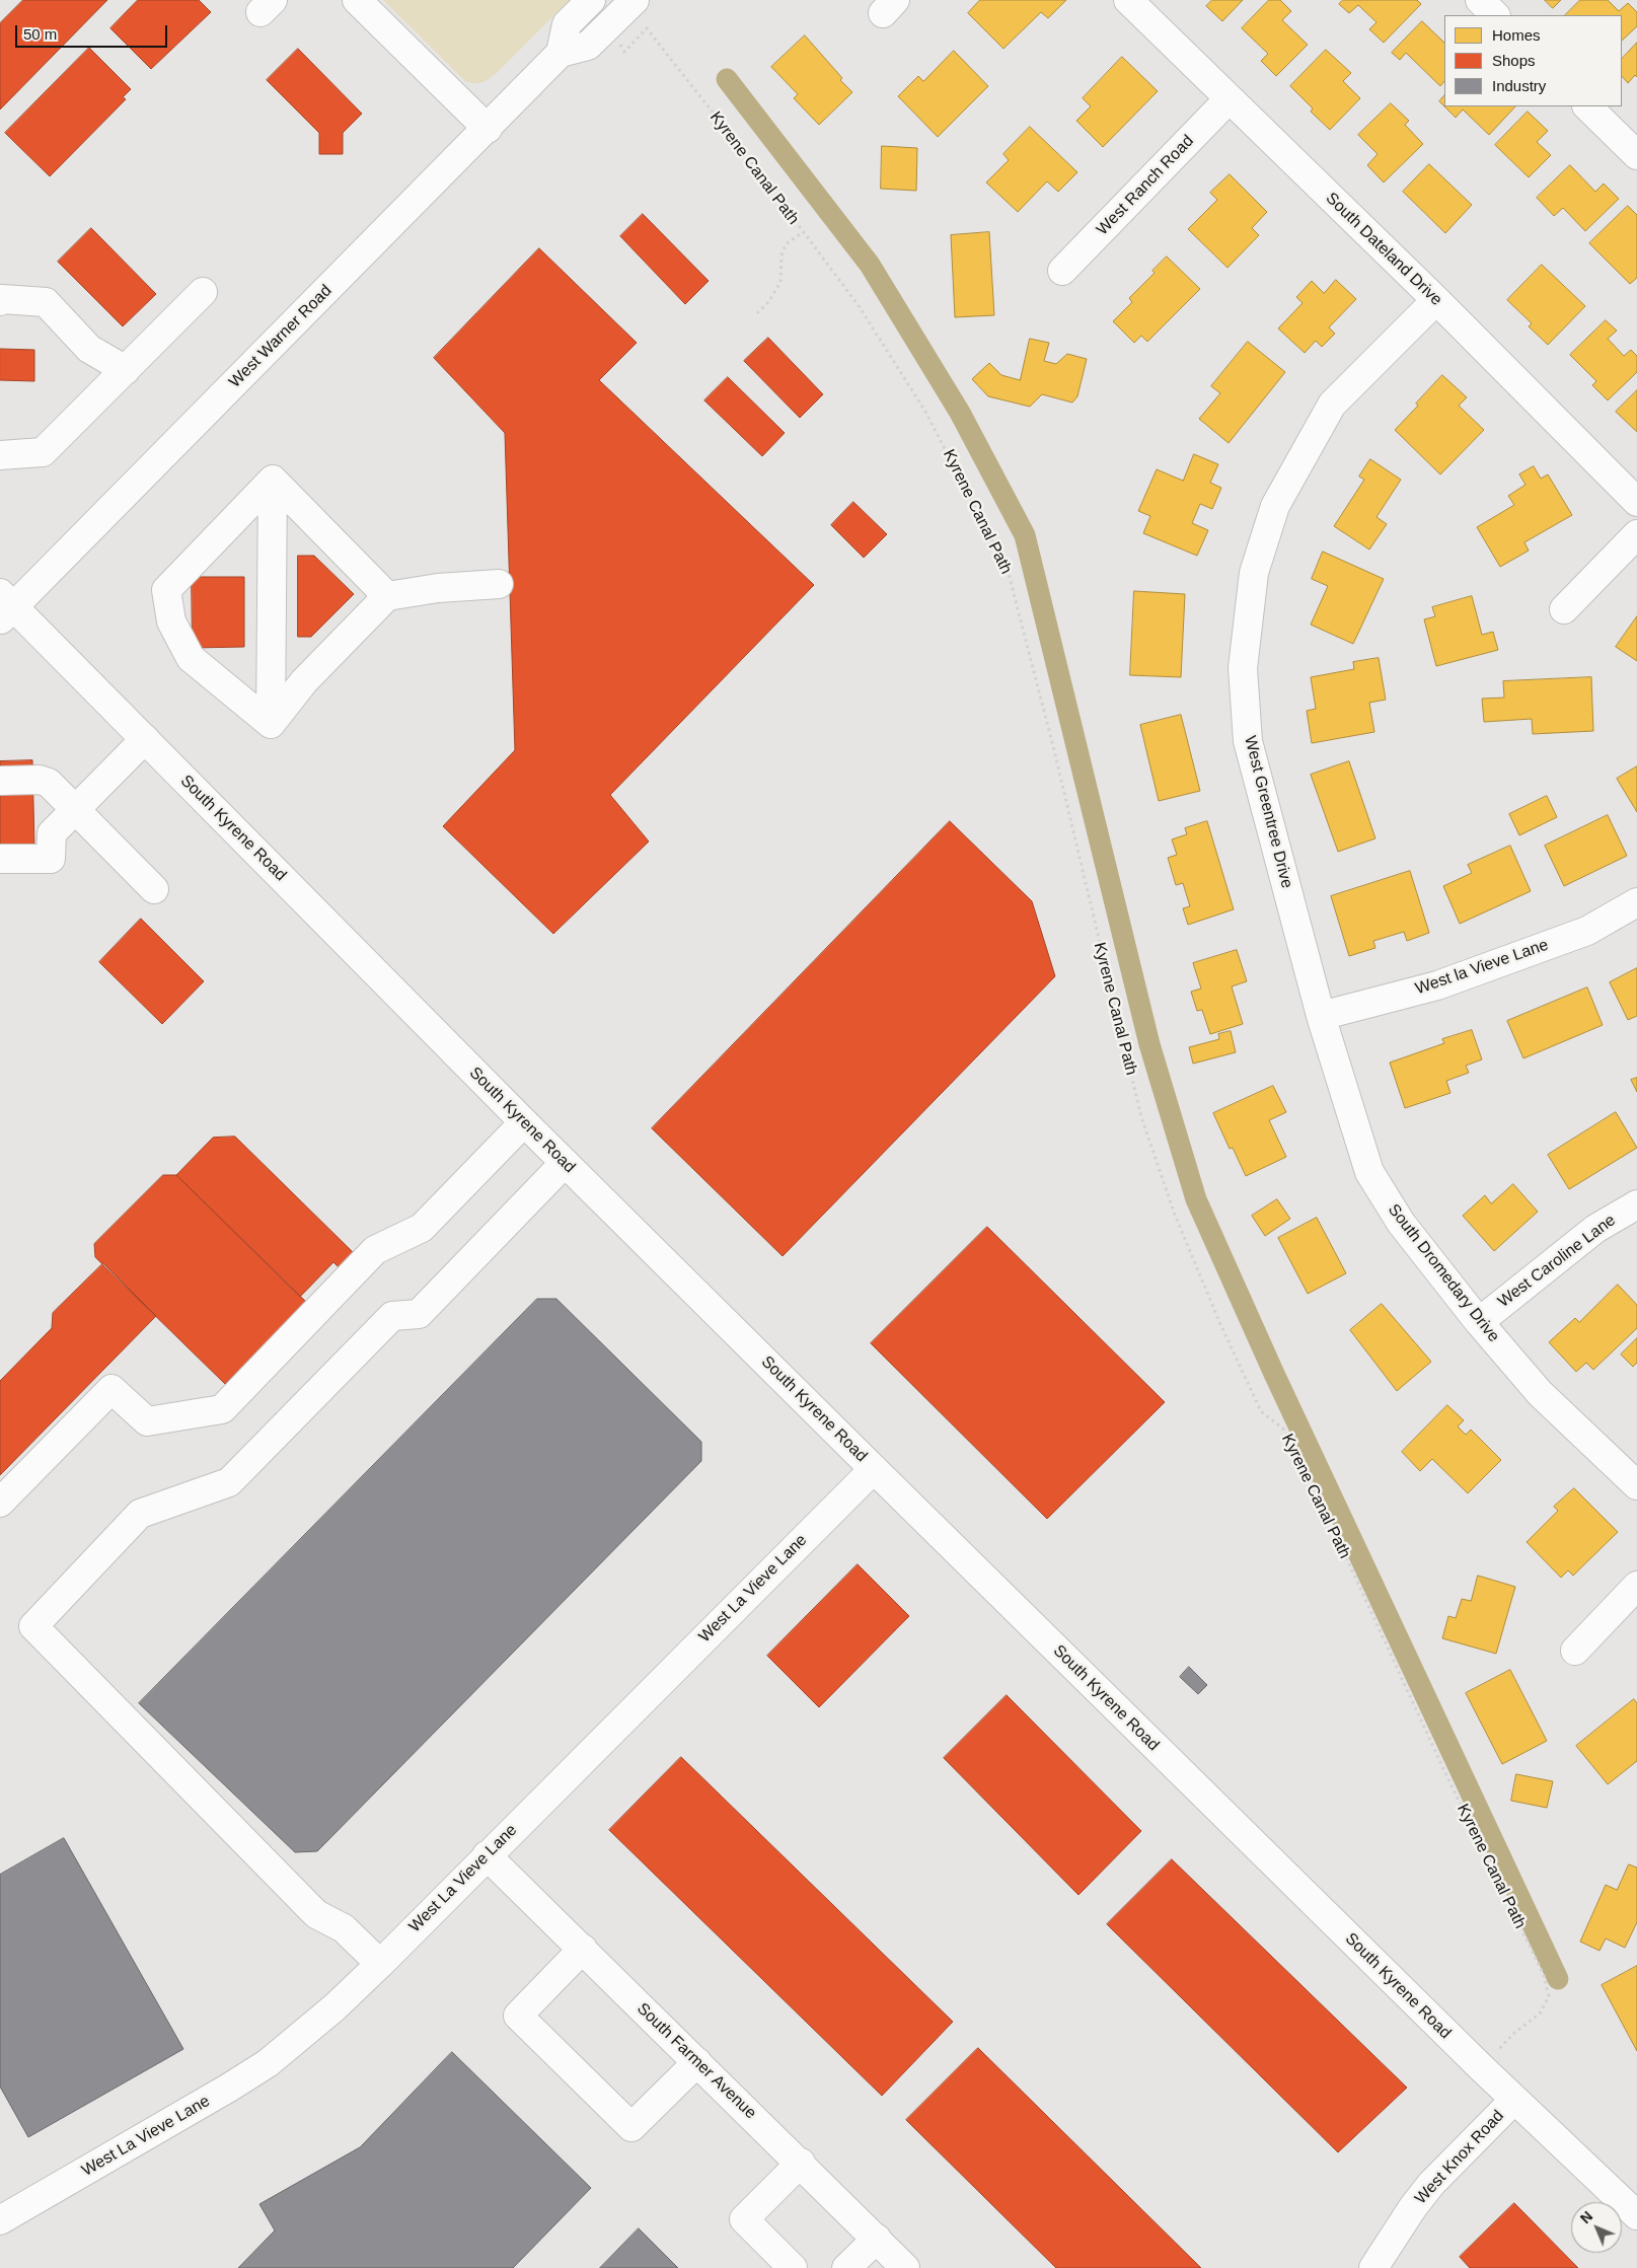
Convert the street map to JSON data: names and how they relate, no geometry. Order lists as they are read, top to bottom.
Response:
{
  "streets": {
    "street": [
      "West Ranch Road",
      "South Dateland Drive",
      "West Warner Road",
      "West Greentree Drive",
      "South Kyrene Road",
      "West la Vieve Lane",
      "West Caroline Lane",
      "South Dromedary Drive",
      "West La Vieve Lane",
      "South Farmer Avenue",
      "West Knox Road"
    ],
    "path": ["Kyrene Canal Path"]
  },
  "crossings": [
    ["West Ranch Road", "South Dateland Drive"],
    ["South Dateland Drive", "West Greentree Drive"],
    ["West Warner Road", "South Kyrene Road"],
    ["West Greentree Drive", "West la Vieve Lane"],
    ["West Greentree Drive", "South Dromedary Drive"],
    ["South Kyrene Road", "West La Vieve Lane"],
    ["South Kyrene Road", "West Knox Road"],
    ["West la Vieve Lane", "South Dromedary Drive"],
    ["West Caroline Lane", "South Dromedary Drive"],
    ["West La Vieve Lane", "South Farmer Avenue"]
  ],
  "legend": ["Homes", "Shops", "Industry"],
  "scale_bar": "50 m",
  "north": "top left"
}
